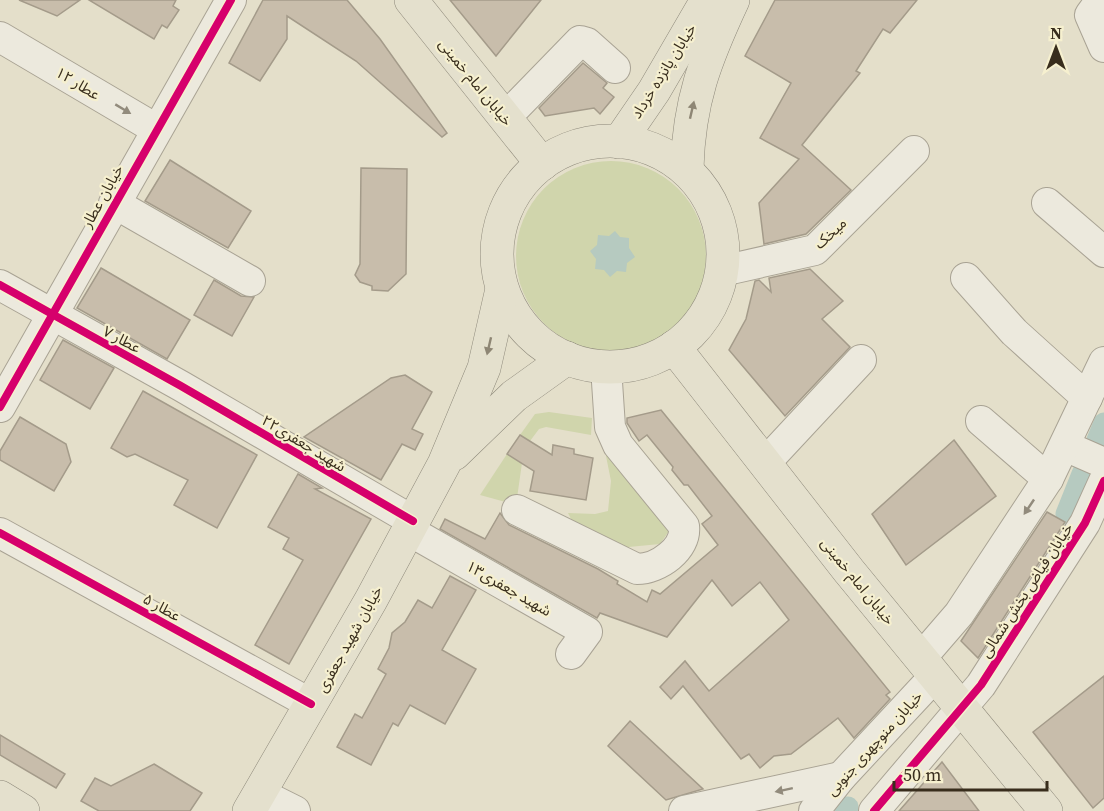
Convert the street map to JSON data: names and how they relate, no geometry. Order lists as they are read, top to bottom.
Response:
{
  "streets": {
    "main road": ["خیابان پانزده خرداد", "خیابان امام خمینی", "خیابان شهید جعفری"],
    "street": [
      "عطار ۱۲",
      "خیابان عطار",
      "میخک",
      "عطار ۷",
      "شهید جعفری۲۲",
      "شهید جعفری۱۳",
      "خیابان فیاض بخش شمالی",
      "عطار ۵",
      "خیابان منوچهری جنوبی"
    ]
  },
  "crossings": [
    ["خیابان امام خمینی", "خیابان فیاض بخش شمالی"],
    ["خیابان امام خمینی", "خیابان منوچهری جنوبی"],
    ["عطار ۱۲", "خیابان عطار"],
    ["خیابان عطار", "عطار ۷"],
    ["عطار ۷", "شهید جعفری۲۲"],
    ["شهید جعفری۲۲", "شهید جعفری۱۳"],
    ["شهید جعفری۲۲", "خیابان شهید جعفری"],
    ["شهید جعفری۱۳", "خیابان شهید جعفری"],
    ["عطار ۵", "خیابان شهید جعفری"]
  ],
  "one_way": ["عطار ۱۲"],
  "scale_bar": "50 m",
  "north": "top"
}
